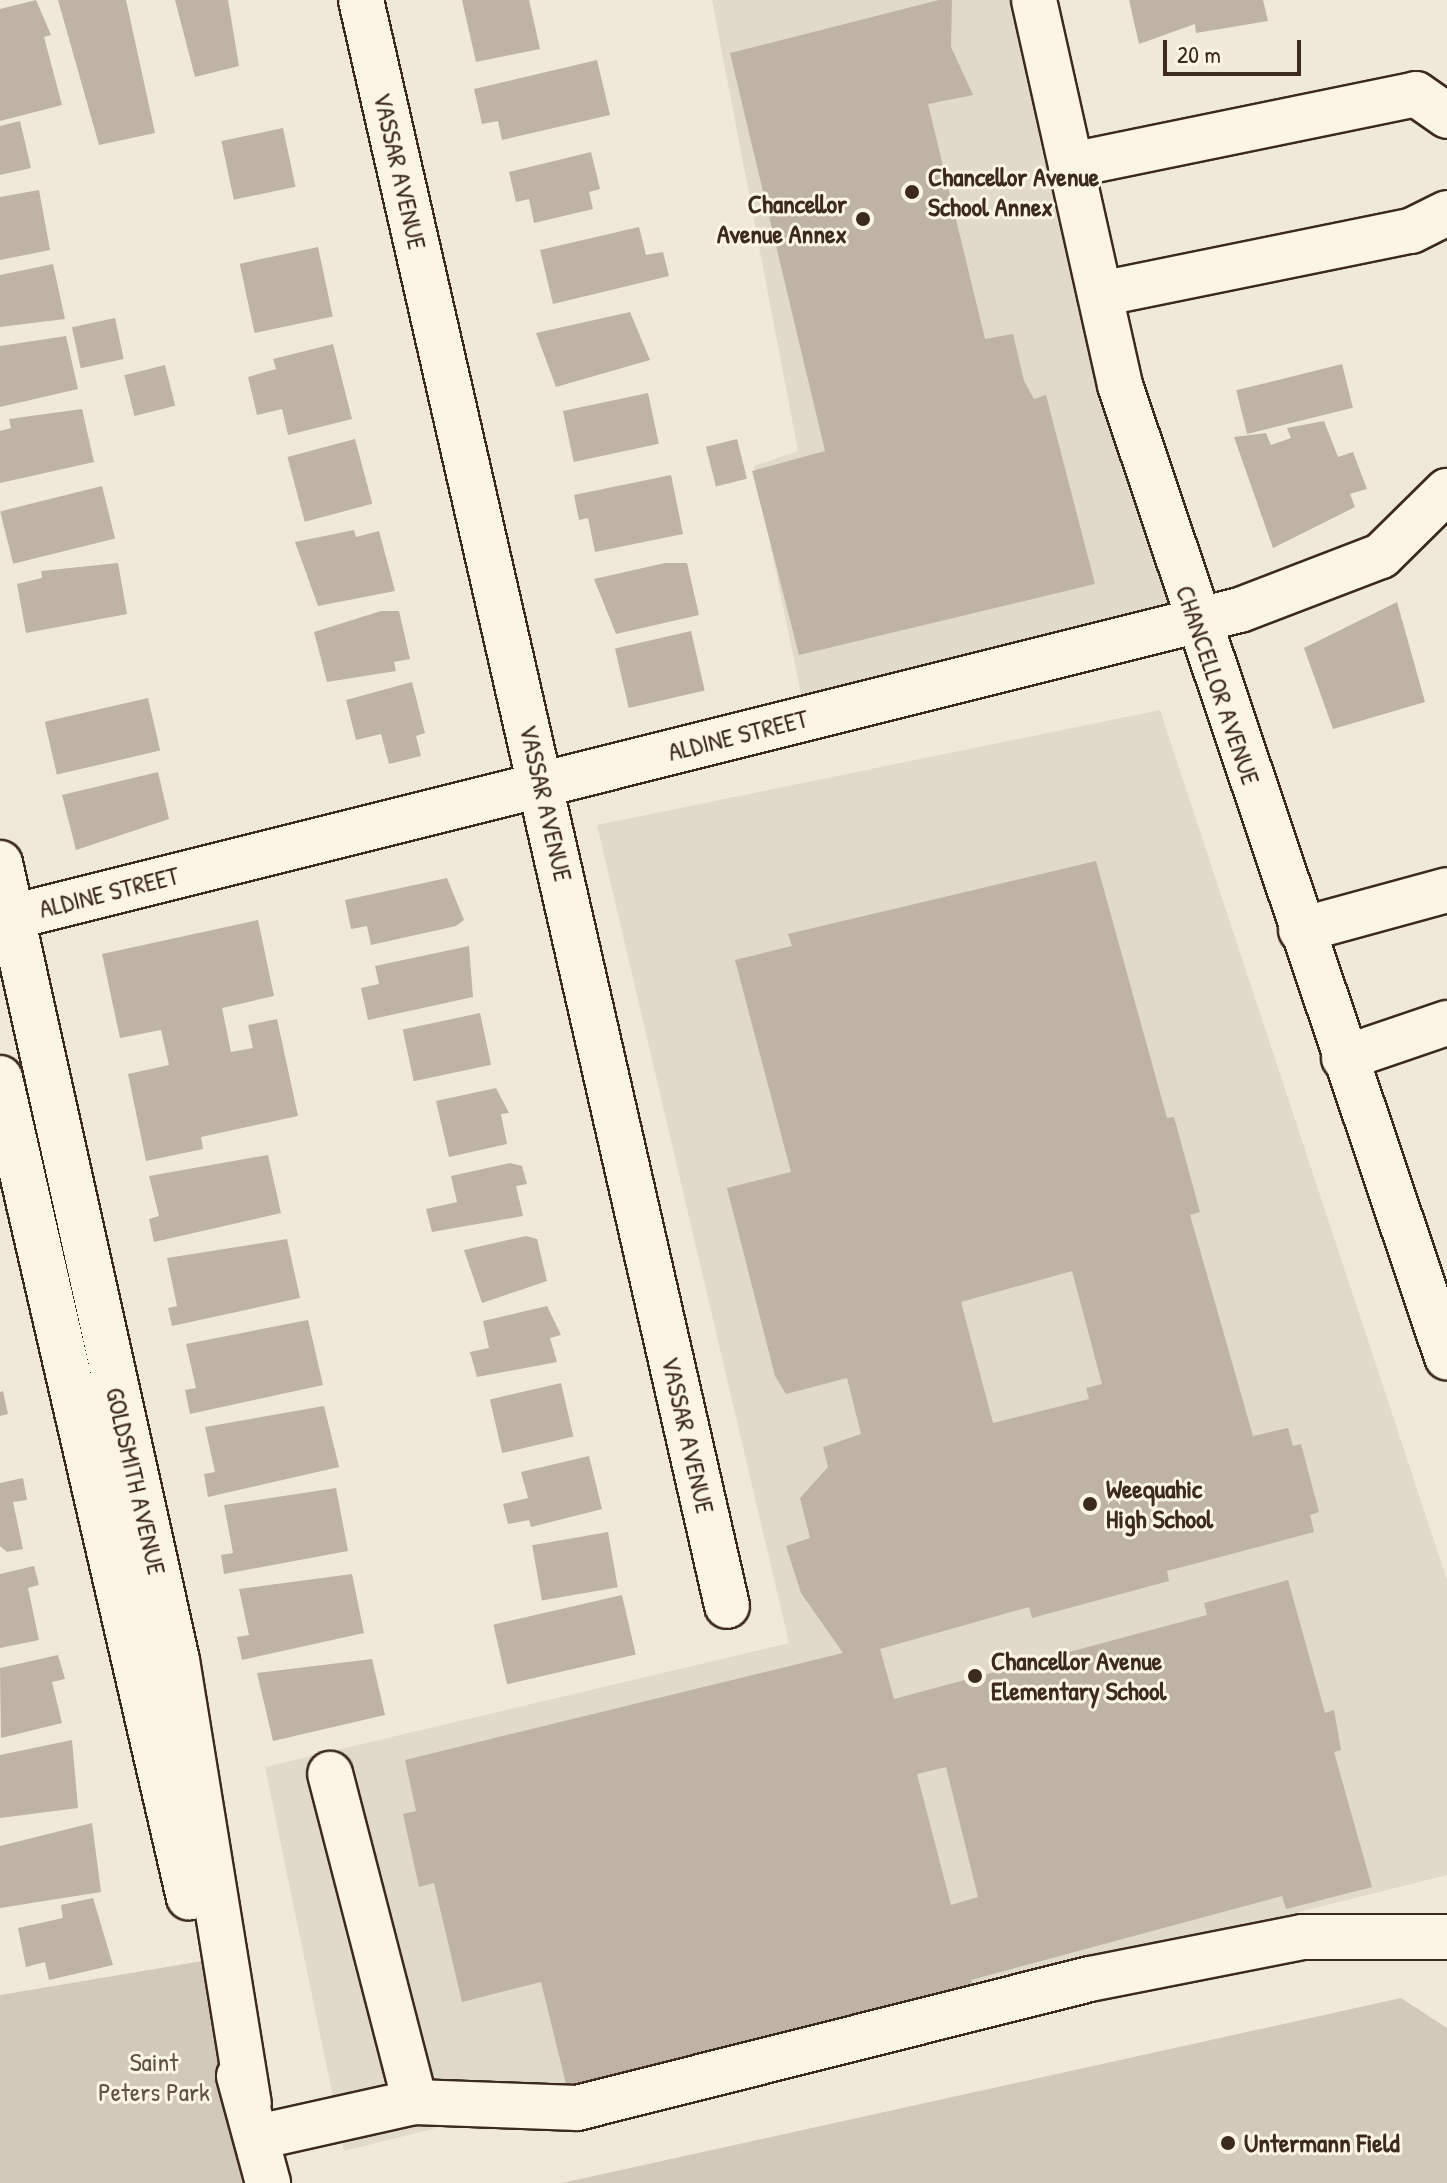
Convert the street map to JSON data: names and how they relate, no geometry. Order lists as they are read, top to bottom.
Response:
{
  "streets": {
    "street": [
      "VASSAR AVENUE",
      "CHANCELLOR AVENUE",
      "ALDINE STREET",
      "GOLDSMITH AVENUE"
    ]
  },
  "crossings": [
    ["VASSAR AVENUE", "ALDINE STREET"],
    ["CHANCELLOR AVENUE", "ALDINE STREET"],
    ["ALDINE STREET", "GOLDSMITH AVENUE"]
  ],
  "parks": ["Saint Peters Park"],
  "places": [
    "Chancellor Avenue School Annex",
    "Chancellor Avenue Annex",
    "Weequahic High School",
    "Chancellor Avenue Elementary School",
    "Untermann Field"
  ],
  "scale_bar": "20 m"
}
